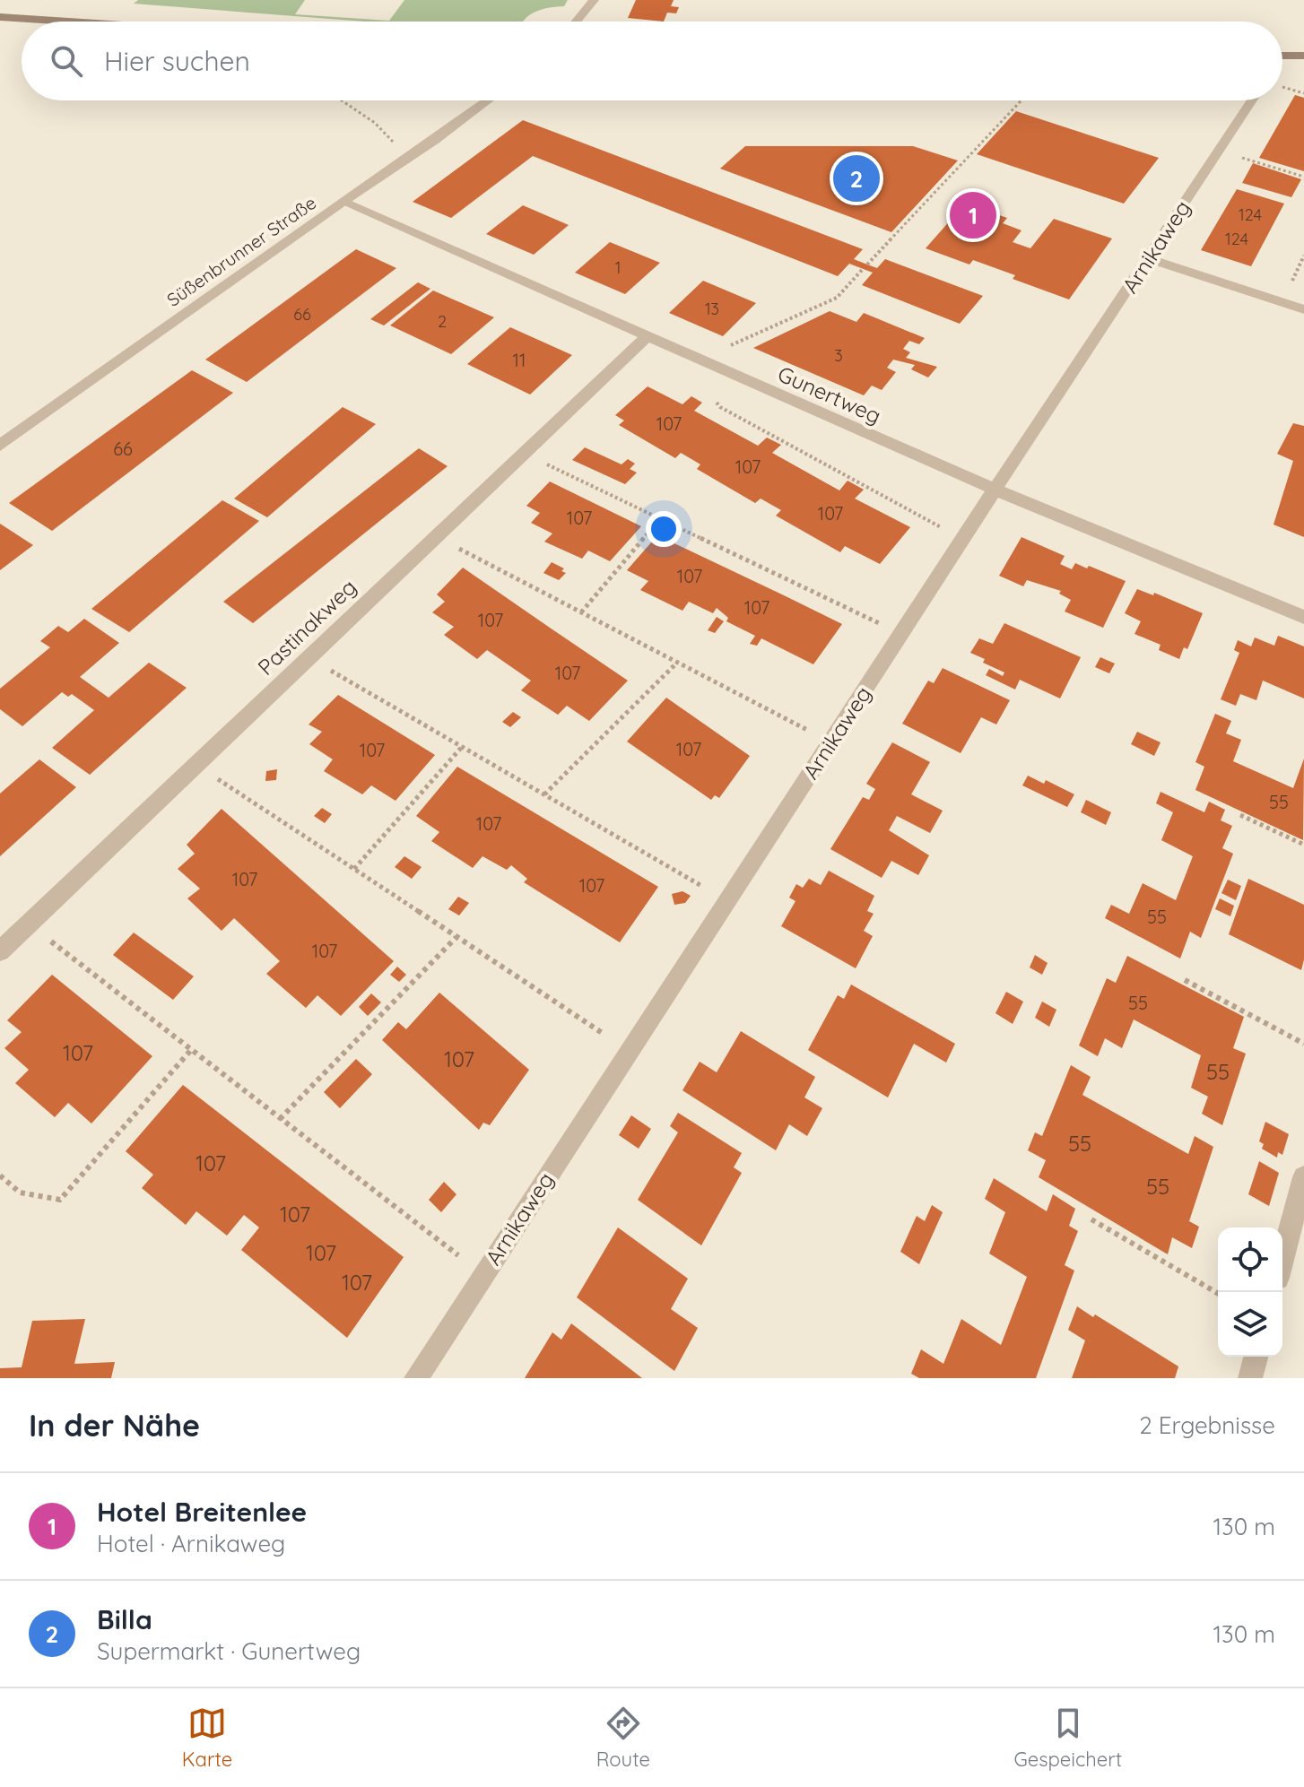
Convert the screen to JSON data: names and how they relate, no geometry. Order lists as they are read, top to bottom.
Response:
{
  "streets": {
    "street": [
      "Arnikaweg",
      "Süßenbrunner Straße",
      "Gunertweg",
      "Pastinakweg"
    ]
  },
  "crossings": [
    ["Arnikaweg", "Gunertweg"],
    ["Süßenbrunner Straße", "Gunertweg"],
    ["Gunertweg", "Pastinakweg"]
  ],
  "house_numbers": [
    "124",
    "124",
    "1",
    "13",
    "66",
    "2",
    "3",
    "11",
    "107",
    "66",
    "107",
    "107",
    "107",
    "107",
    "107",
    "107",
    "107",
    "107",
    "107",
    "55",
    "107",
    "107",
    "107",
    "55",
    "107",
    "55",
    "107",
    "107",
    "55",
    "55",
    "107",
    "55",
    "107",
    "107",
    "107"
  ],
  "page": {
    "search": "Hier suchen",
    "pins": ["2", "1"],
    "heading": ["In der Nähe", "2 Ergebnisse"],
    "list": [
      {
        "mark": "1",
        "name": "Hotel Breitenlee",
        "note": "Hotel · Arnikaweg",
        "value": "130 m"
      },
      {
        "mark": "2",
        "name": "Billa",
        "note": "Supermarkt · Gunertweg",
        "value": "130 m"
      }
    ],
    "nav": ["Karte", "Route", "Gespeichert"]
  }
}
